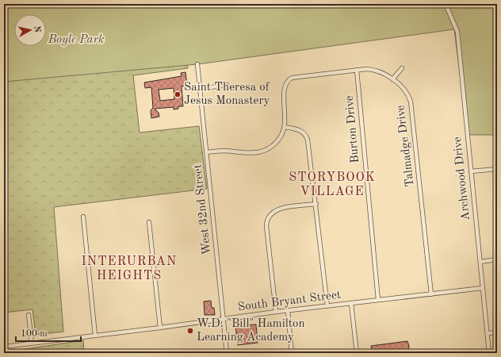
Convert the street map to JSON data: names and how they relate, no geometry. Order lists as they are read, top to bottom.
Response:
{
  "streets": {
    "street": [
      "Burton Drive",
      "Talmadge Drive",
      "Archwood Drive",
      "West 32nd Street",
      "South Bryant Street"
    ]
  },
  "crossings": [
    ["Burton Drive", "Talmadge Drive"],
    ["Burton Drive", "South Bryant Street"],
    ["Talmadge Drive", "West 32nd Street"],
    ["Talmadge Drive", "South Bryant Street"],
    ["Archwood Drive", "South Bryant Street"],
    ["West 32nd Street", "South Bryant Street"]
  ],
  "districts": ["STORYBOOK VILLAGE", "INTERURBAN HEIGHTS"],
  "parks": ["Boyle Park"],
  "places": ["Saint Theresa of Jesus Monastery", "W.D. \"Bill\" Hamilton Learning Academy"],
  "scale_bar": "100 m",
  "north": "right"
}
